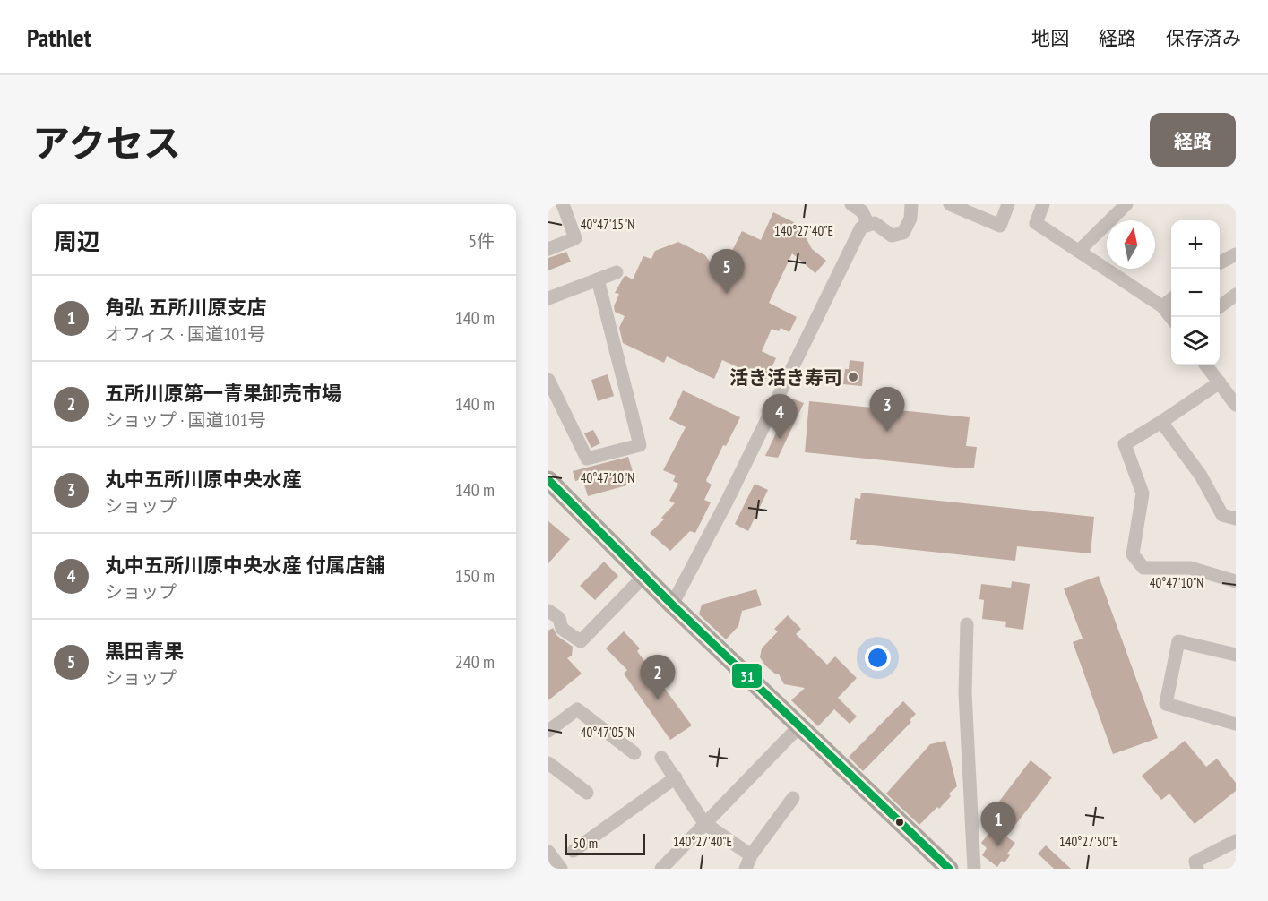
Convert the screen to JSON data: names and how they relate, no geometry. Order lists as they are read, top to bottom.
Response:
{
  "places": ["活き活き寿司"],
  "lines": ["transit line 31"],
  "scale_bar": "50 m",
  "north": "top",
  "page": {
    "header": "Pathlet",
    "nav": ["地図", "経路", "保存済み"],
    "title": "アクセス",
    "buttons": "経路",
    "heading": ["周辺", "5件"],
    "map_buttons": ["+", "−"],
    "pins": [
      "5",
      "3",
      "4",
      "2",
      "1"
    ],
    "list": [
      {
        "mark": "1",
        "name": "角弘 五所川原支店",
        "note": "オフィス · 国道101号",
        "value": "140 m"
      },
      {
        "mark": "2",
        "name": "五所川原第一青果卸売市場",
        "note": "ショップ · 国道101号",
        "value": "140 m"
      },
      {
        "mark": "3",
        "name": "丸中五所川原中央水産",
        "note": "ショップ",
        "value": "140 m"
      },
      {
        "mark": "4",
        "name": "丸中五所川原中央水産 付属店舗",
        "note": "ショップ",
        "value": "150 m"
      },
      {
        "mark": "5",
        "name": "黒田青果",
        "note": "ショップ",
        "value": "240 m"
      }
    ],
    "scale": "50 m"
  },
  "coordinates": [
    "40°47'15\"N",
    "140°27'40\"E",
    "40°47'10\"N",
    "40°47'05\"N",
    "140°27'50\"E"
  ]
}
